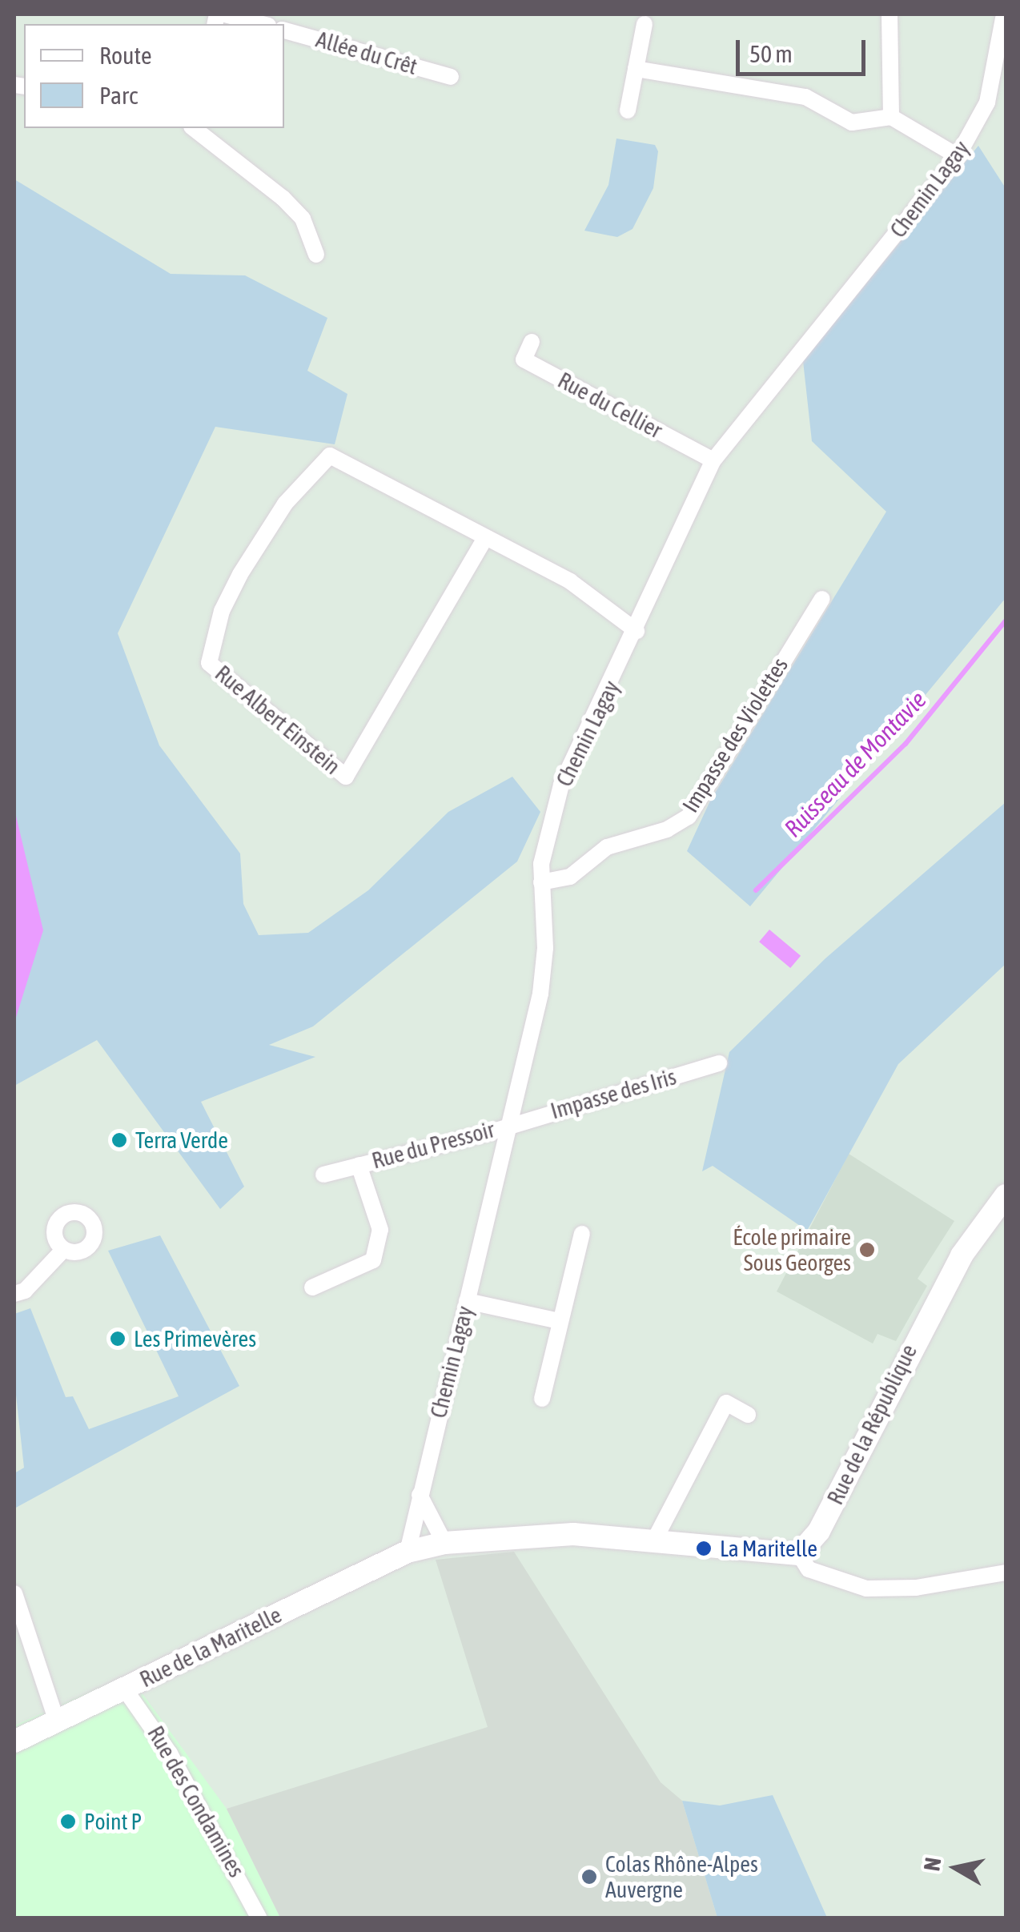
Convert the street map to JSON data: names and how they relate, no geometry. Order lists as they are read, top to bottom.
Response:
{
  "streets": {
    "street": [
      "Allée du Crêt",
      "Chemin Lagay",
      "Rue du Cellier",
      "Rue Albert Einstein",
      "Impasse des Violettes",
      "Impasse des Iris",
      "Rue du Pressoir",
      "Rue de la République",
      "Rue de la Maritelle",
      "Rue des Condamines"
    ]
  },
  "crossings": [
    ["Chemin Lagay", "Rue du Cellier"],
    ["Chemin Lagay", "Rue Albert Einstein"],
    ["Chemin Lagay", "Impasse des Violettes"],
    ["Chemin Lagay", "Impasse des Iris"],
    ["Chemin Lagay", "Rue du Pressoir"],
    ["Chemin Lagay", "Rue de la Maritelle"],
    ["Impasse des Iris", "Rue du Pressoir"],
    ["Rue de la Maritelle", "Rue des Condamines"]
  ],
  "water": ["Ruisseau de Montavie"],
  "places": [
    "Terra Verde",
    "École primaire Sous Georges",
    "Les Primevères",
    "La Maritelle",
    "Point P",
    "Colas Rhône-Alpes Auvergne"
  ],
  "legend": ["Route", "Parc"],
  "scale_bar": "50 m",
  "north": "left"
}
